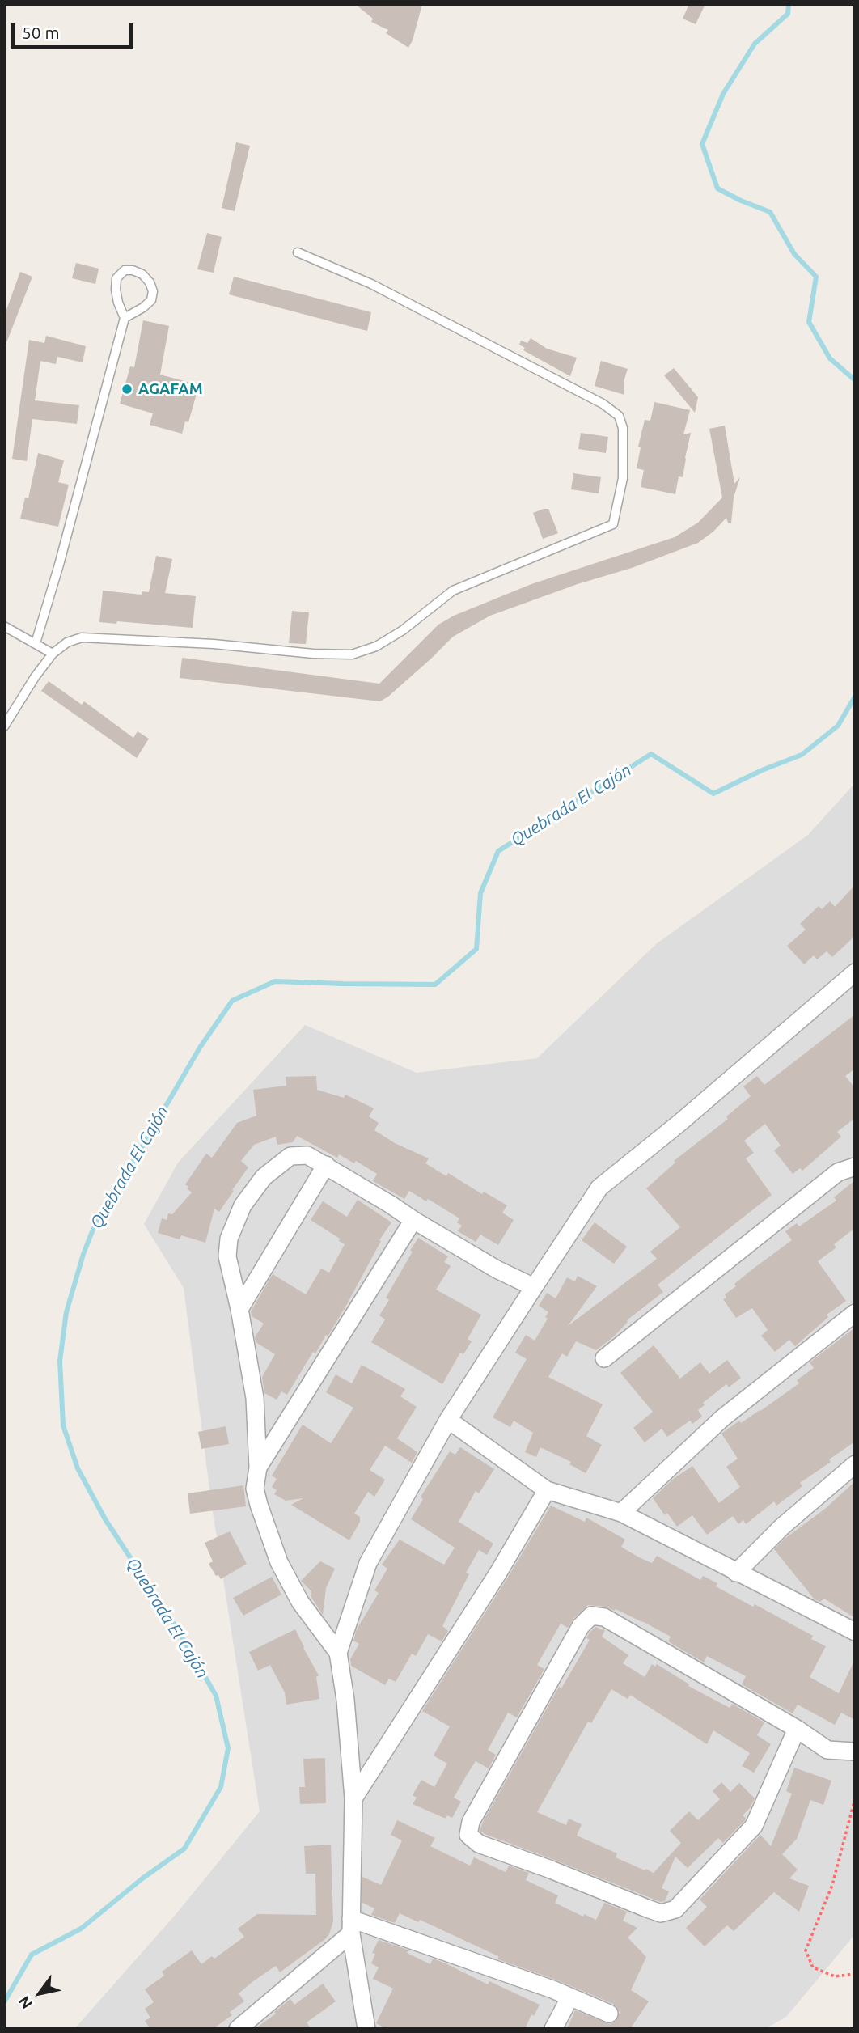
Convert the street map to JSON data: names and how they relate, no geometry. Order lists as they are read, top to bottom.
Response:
{
  "water": ["Quebrada El Cajón"],
  "places": ["AGAFAM"],
  "scale_bar": "50 m",
  "north": "bottom left"
}
